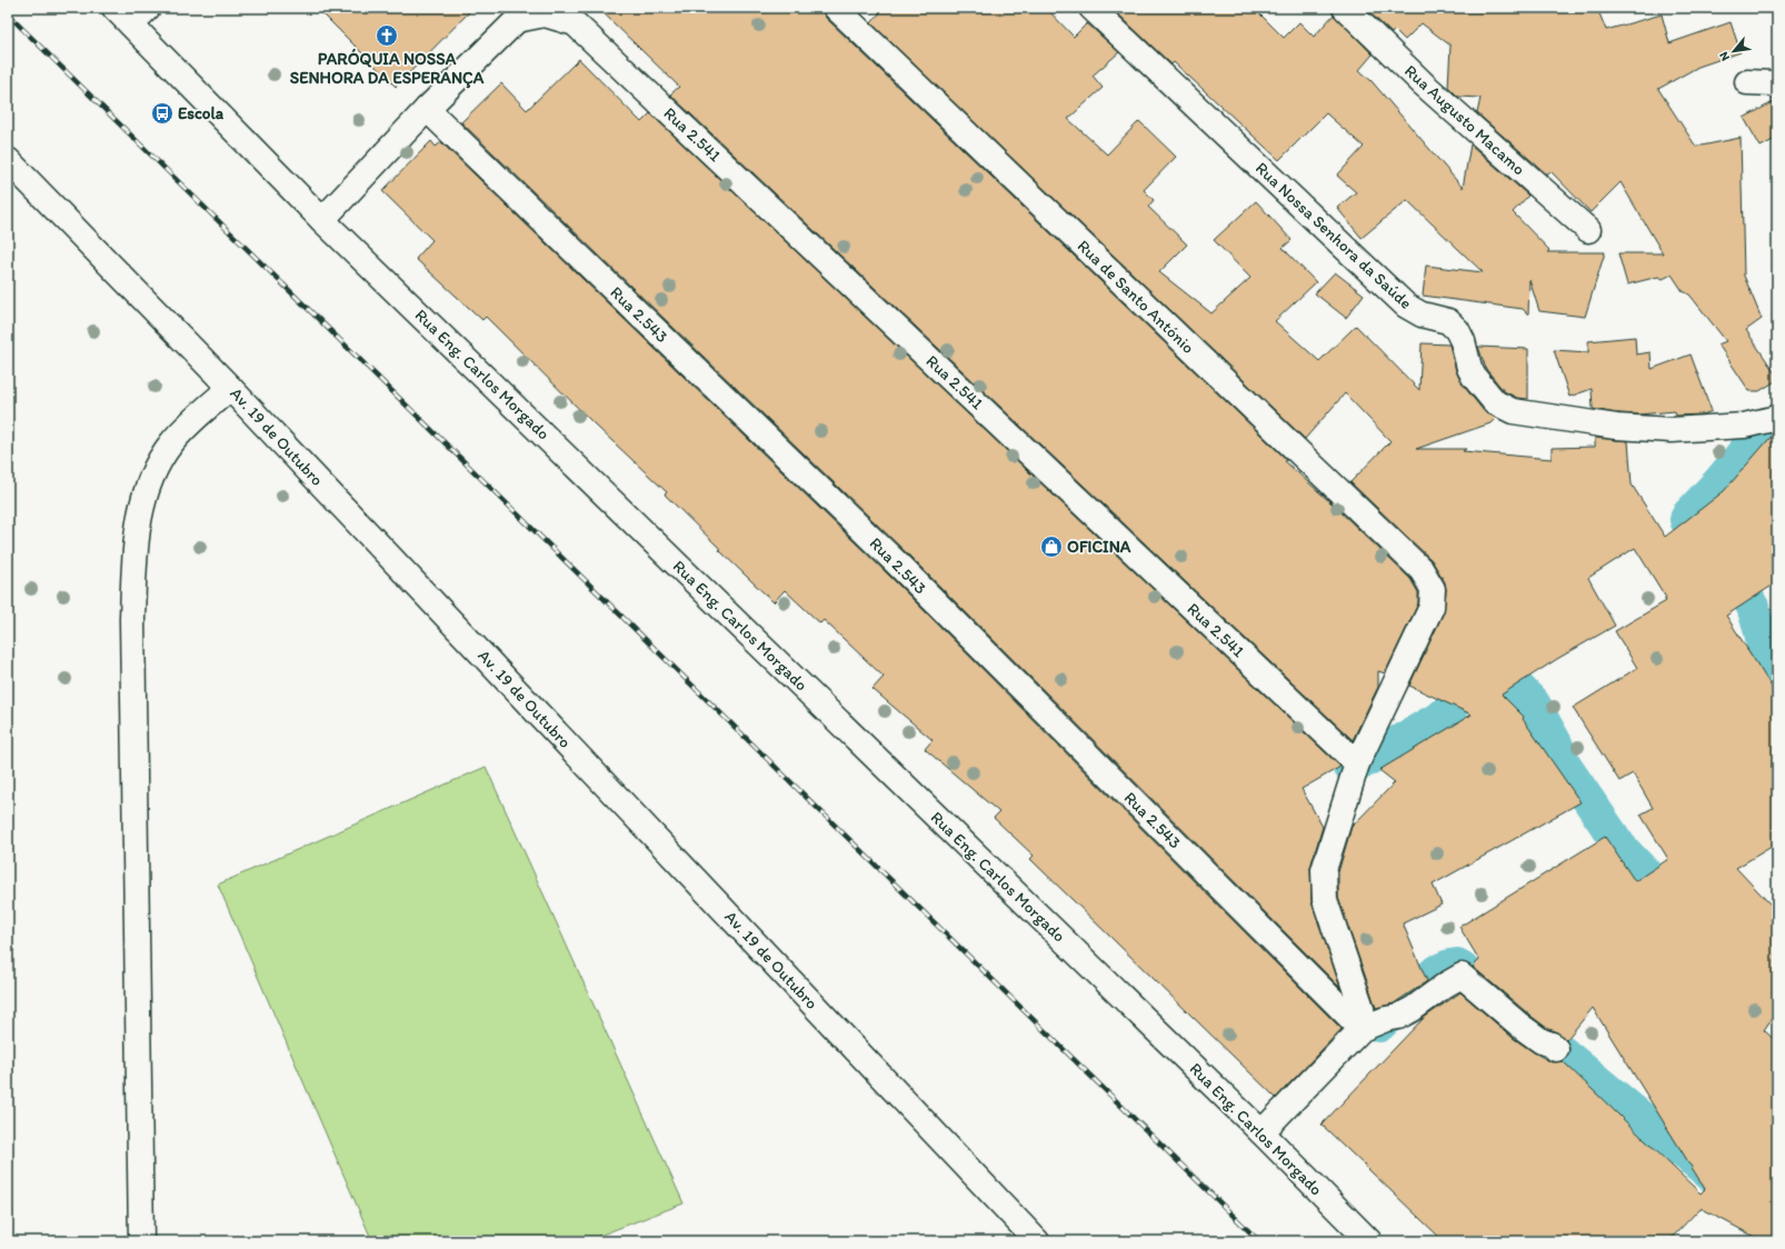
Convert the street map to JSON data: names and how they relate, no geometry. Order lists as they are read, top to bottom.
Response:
{
  "streets": {
    "street": [
      "Rua Augusto Macamo",
      "Rua 2.541",
      "Rua Nossa Senhora da Saúde",
      "Rua de Santo António",
      "Rua 2.543",
      "Rua Eng. Carlos Morgado",
      "Av. 19 de Outubro"
    ]
  },
  "crossings": [
    ["Rua 2.541", "Rua de Santo António"],
    ["Rua 2.541", "Rua 2.543"]
  ],
  "places": {
    "church": ["PARÓQUIA NOSSA SENHORA DA ESPERANÇA"],
    "bus stop": ["Escola"],
    "shop": ["OFICINA"]
  },
  "north": "bottom left"
}
